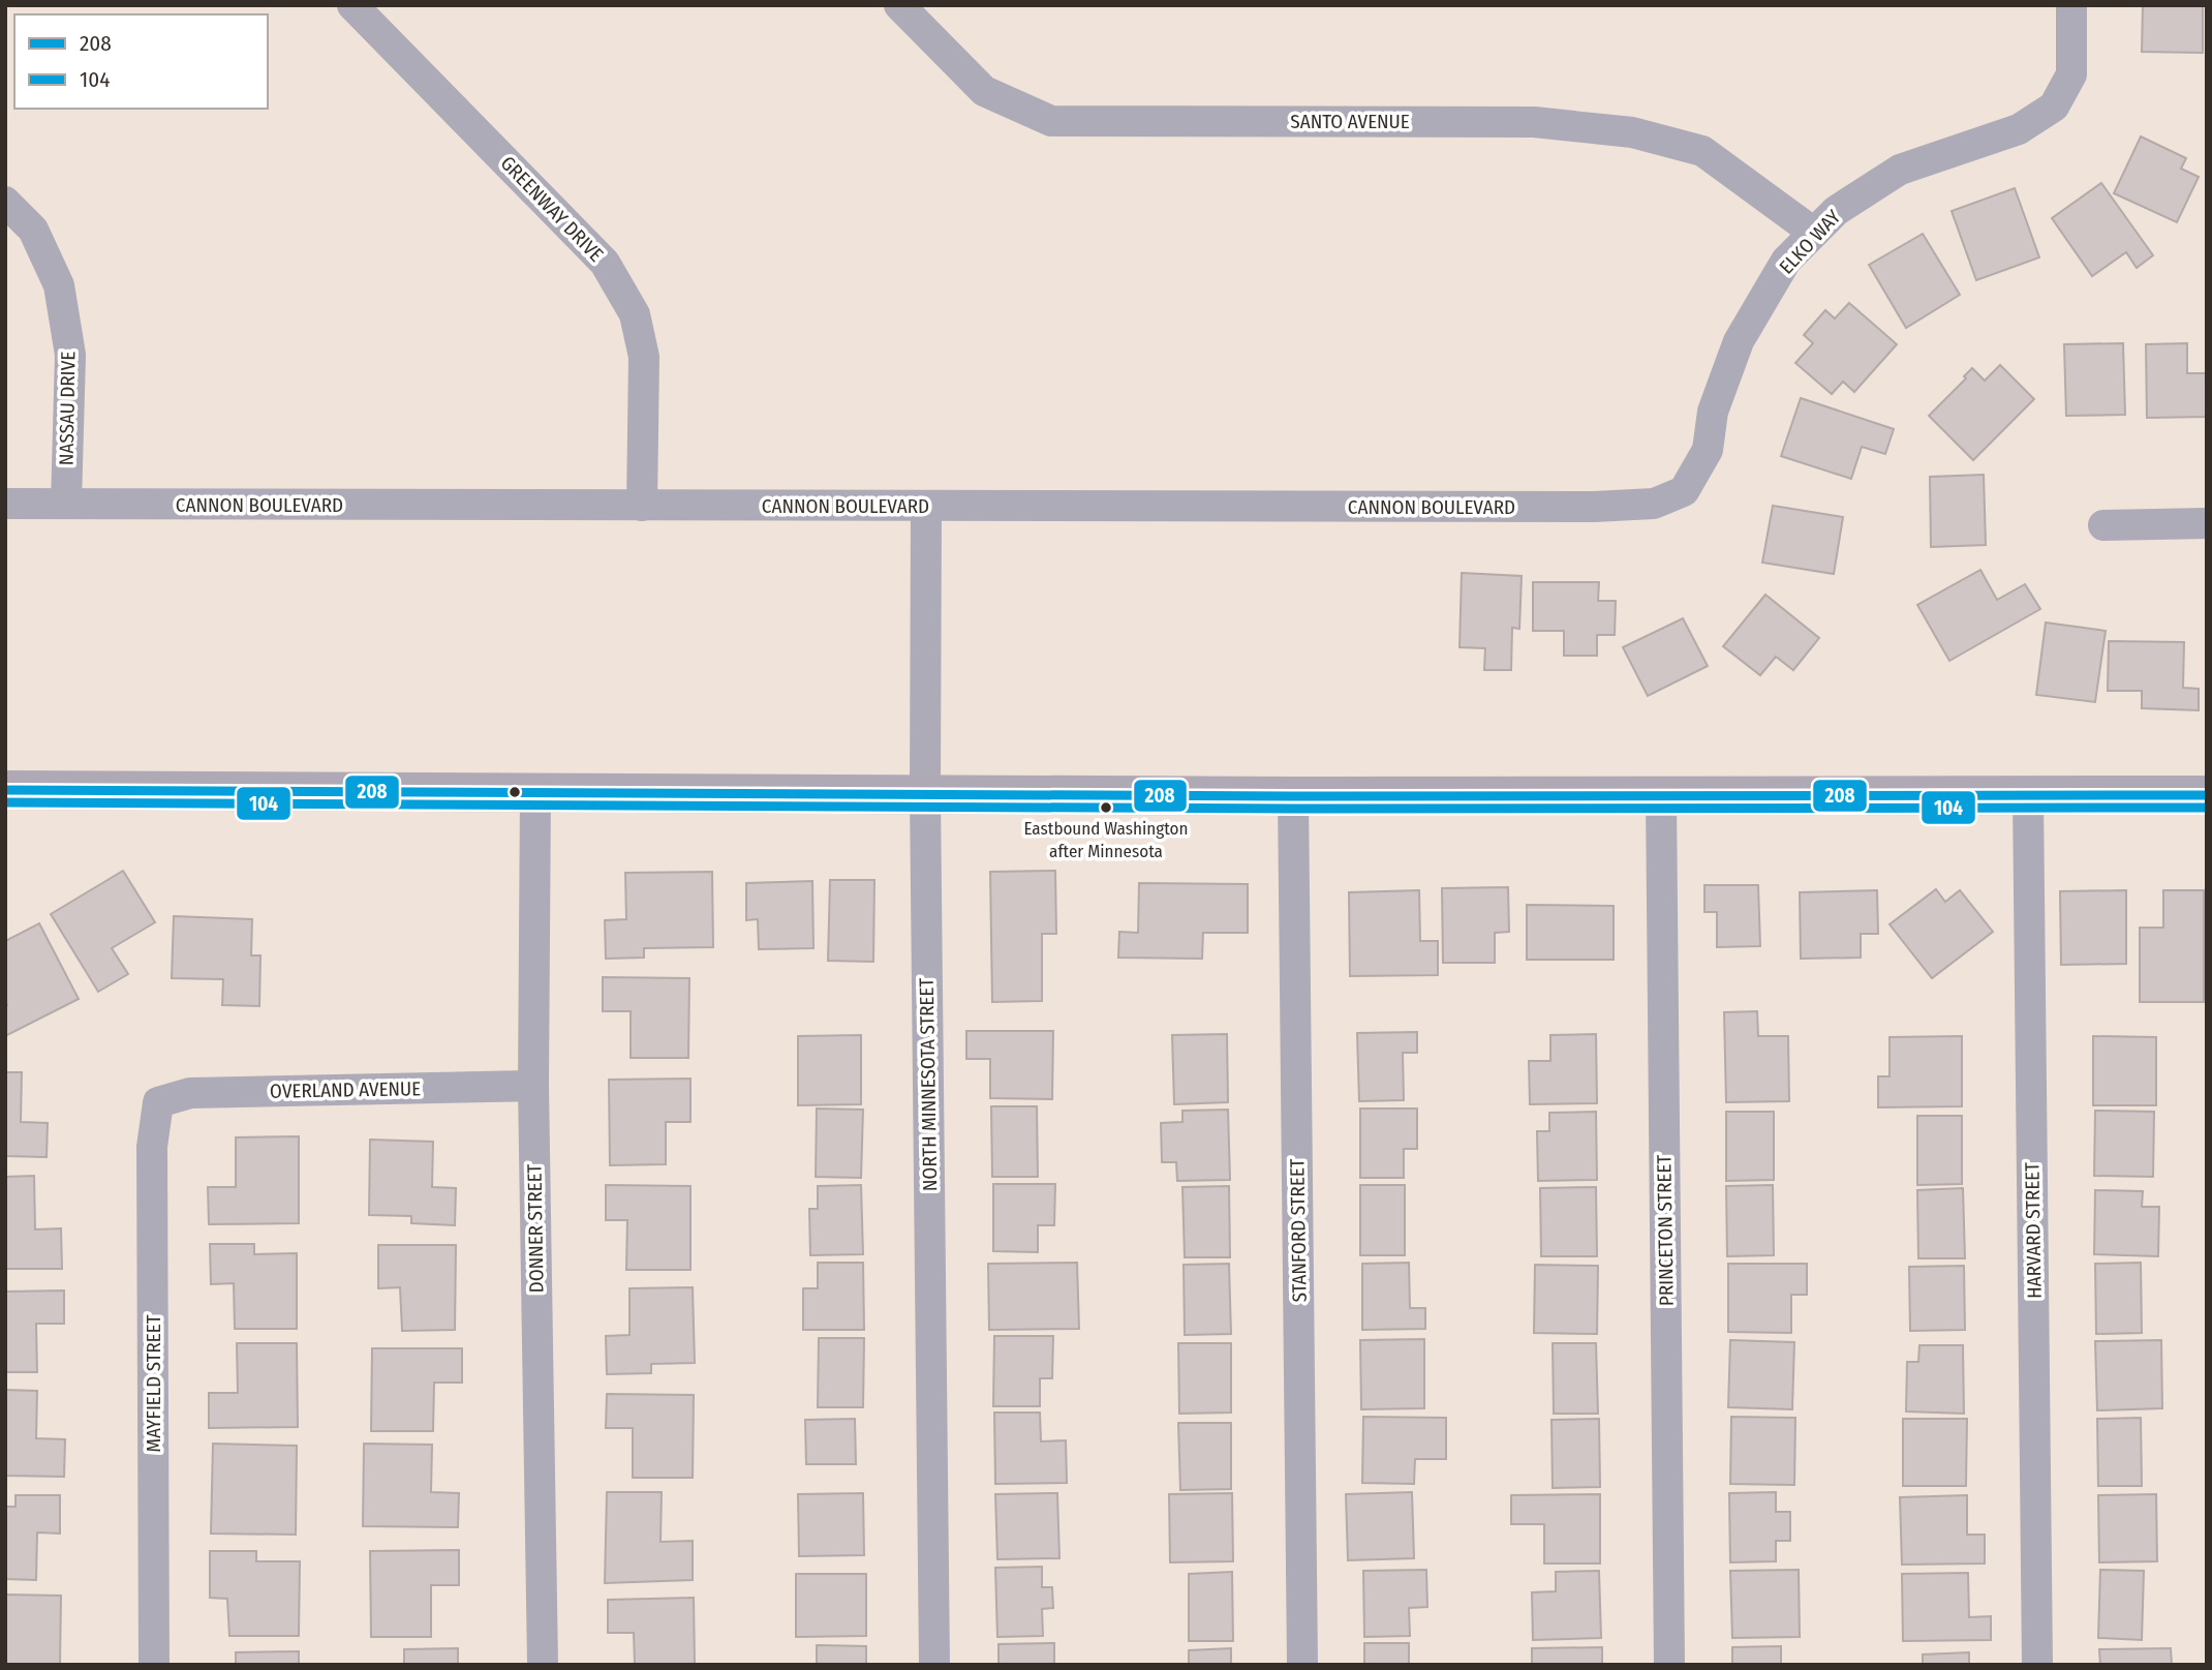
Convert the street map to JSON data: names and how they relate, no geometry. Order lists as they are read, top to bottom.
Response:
{
  "streets": {
    "street": [
      "SANTO AVENUE",
      "GREENWAY DRIVE",
      "ELKO WAY",
      "NASSAU DRIVE",
      "CANNON BOULEVARD",
      "NORTH MINNESOTA STREET",
      "OVERLAND AVENUE",
      "DONNER STREET",
      "STANFORD STREET",
      "PRINCETON STREET",
      "HARVARD STREET",
      "MAYFIELD STREET"
    ]
  },
  "crossings": [
    ["SANTO AVENUE", "ELKO WAY"],
    ["GREENWAY DRIVE", "CANNON BOULEVARD"],
    ["ELKO WAY", "CANNON BOULEVARD"],
    ["NASSAU DRIVE", "CANNON BOULEVARD"],
    ["CANNON BOULEVARD", "NORTH MINNESOTA STREET"],
    ["OVERLAND AVENUE", "DONNER STREET"],
    ["OVERLAND AVENUE", "MAYFIELD STREET"]
  ],
  "places": ["Eastbound Washington after Minnesota"],
  "lines": ["transit line 208", "transit line 104"],
  "legend": ["208", "104"]
}
